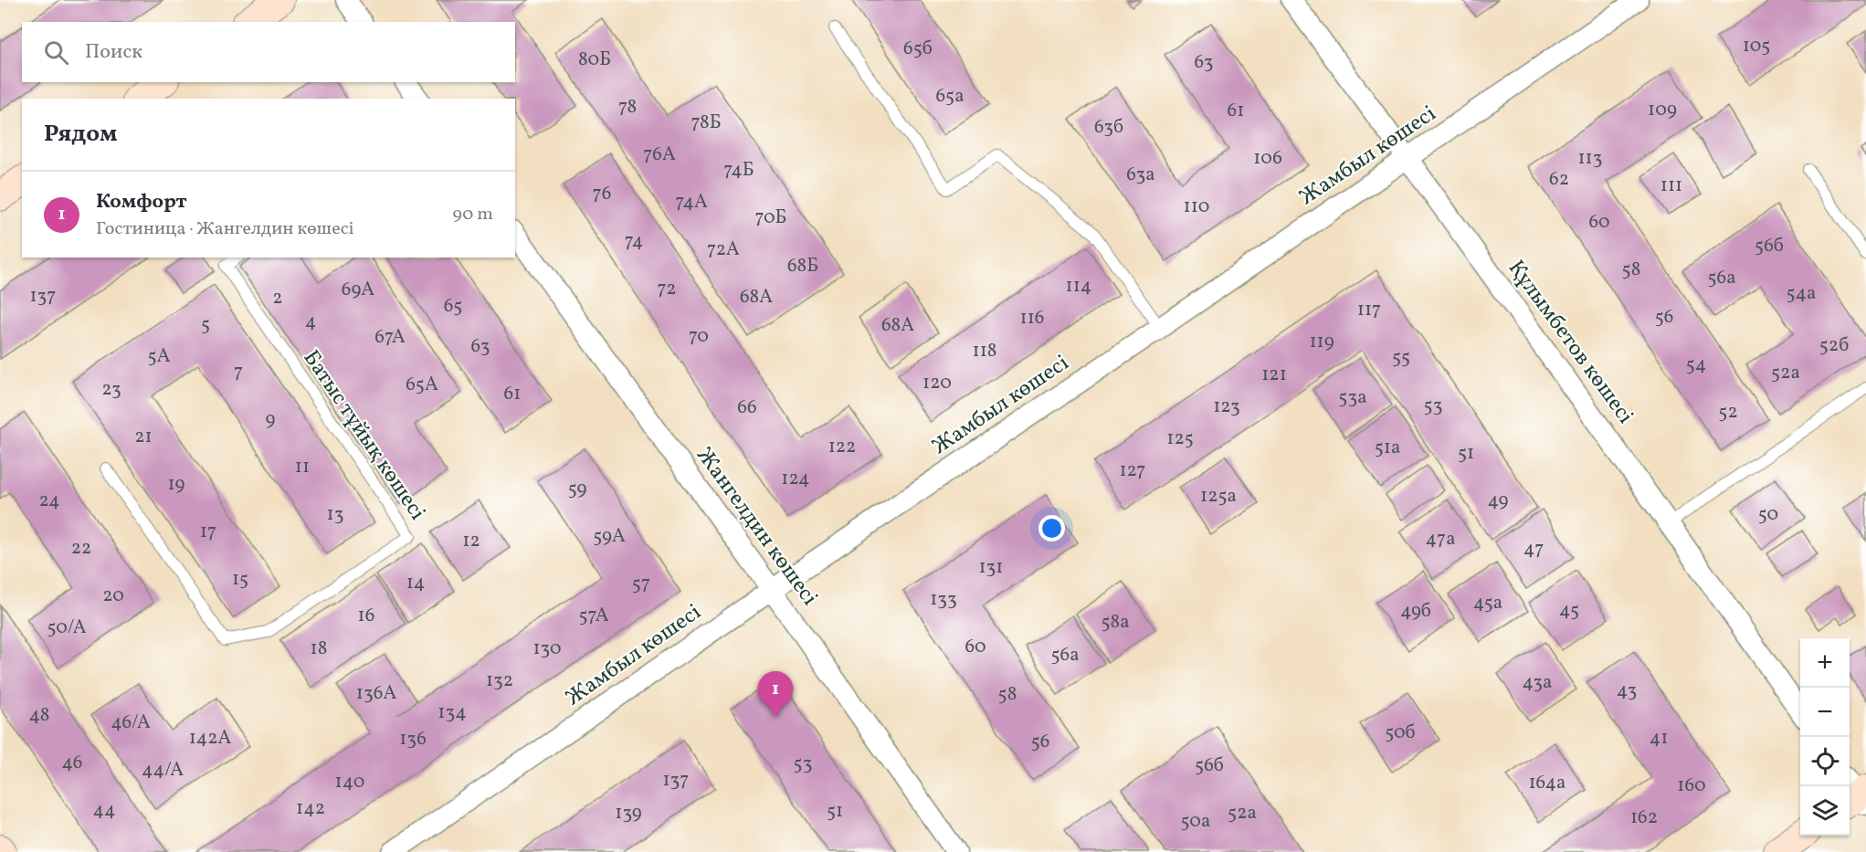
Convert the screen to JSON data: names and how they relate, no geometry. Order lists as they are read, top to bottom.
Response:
{
  "streets": {
    "street": ["Жамбыл көшесі", "Құлымбетов көшесі", "Жангелдин көшесі"],
    "lane": ["Батыс тұйық көшесі"]
  },
  "crossings": [
    ["Жамбыл көшесі", "Құлымбетов көшесі"],
    ["Жамбыл көшесі", "Жангелдин көшесі"]
  ],
  "house_numbers": [
    "105",
    "65б",
    "80Б",
    "63",
    "65а",
    "78",
    "109",
    "61",
    "78Б",
    "63б",
    "76А",
    "106",
    "113",
    "74Б",
    "63а",
    "62",
    "111",
    "76",
    "74А",
    "110",
    "70Б",
    "60",
    "74",
    "56б",
    "72А",
    "68Б",
    "58",
    "56а",
    "114",
    "72",
    "69А",
    "54а",
    "137",
    "68А",
    "2",
    "65",
    "117",
    "56",
    "116",
    "4",
    "5",
    "68А",
    "70",
    "67А",
    "119",
    "52б",
    "63",
    "118",
    "5А",
    "55",
    "54",
    "7",
    "52а",
    "121",
    "120",
    "65А",
    "23",
    "61",
    "53а",
    "53",
    "123",
    "66",
    "52",
    "9",
    "21",
    "125",
    "122",
    "51а",
    "51",
    "11",
    "127",
    "124",
    "19",
    "59",
    "125а",
    "24",
    "49",
    "13",
    "50",
    "17",
    "59А",
    "47а",
    "12",
    "22",
    "47",
    "131",
    "15",
    "14",
    "57",
    "20",
    "133",
    "45а",
    "45",
    "49б",
    "16",
    "57А",
    "58а",
    "50/А",
    "60",
    "18",
    "130",
    "56а",
    "132",
    "43а",
    "43",
    "136А",
    "58",
    "134",
    "48",
    "46/А",
    "50б",
    "142А",
    "41",
    "136",
    "56",
    "46",
    "53",
    "56б",
    "44/А",
    "137",
    "140",
    "164а",
    "160",
    "142",
    "44",
    "51",
    "139",
    "52а",
    "162",
    "50а"
  ],
  "page": {
    "search": "Поиск",
    "heading": "Рядом",
    "list": [
      {
        "mark": "1",
        "name": "Комфорт",
        "note": "Гостиница · Жангелдин көшесі",
        "value": "90 m"
      }
    ],
    "map_buttons": ["+", "−"],
    "pins": "1"
  }
}
